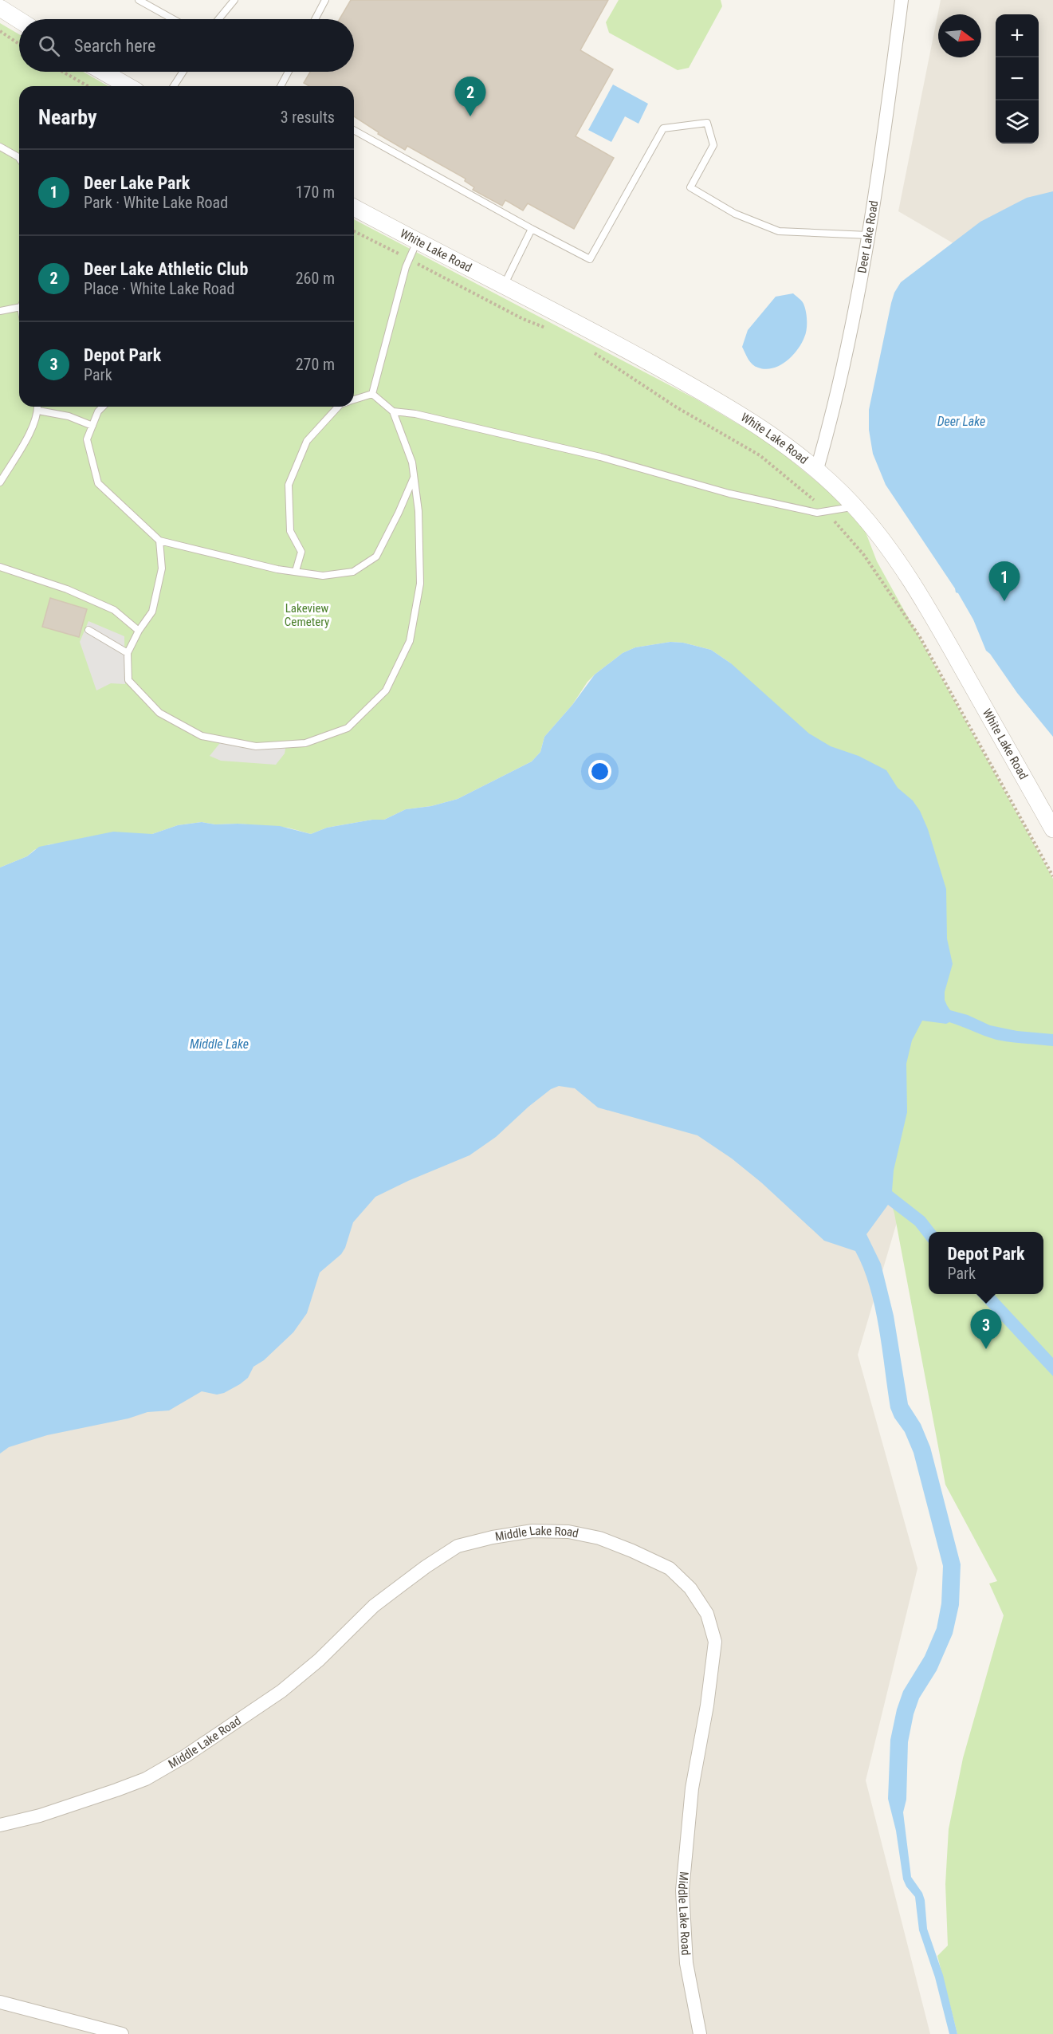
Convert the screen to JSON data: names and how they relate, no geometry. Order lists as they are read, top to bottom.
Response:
{
  "streets": {
    "street": ["Deer Lake Road", "White Lake Road", "Middle Lake Road"]
  },
  "crossings": [
    ["Deer Lake Road", "White Lake Road"]
  ],
  "water": ["Deer Lake", "Middle Lake"],
  "parks": ["Lakeview Cemetery"],
  "north": "right",
  "page": {
    "map_buttons": ["+", "−"],
    "search": "Search here",
    "pins": ["2", "1", "3"],
    "heading": ["Nearby", "3 results"],
    "list": [
      {
        "mark": "1",
        "name": "Deer Lake Park",
        "note": "Park · White Lake Road",
        "value": "170 m"
      },
      {
        "mark": "2",
        "name": "Deer Lake Athletic Club",
        "note": "Place · White Lake Road",
        "value": "260 m"
      },
      {
        "mark": "3",
        "name": "Depot Park",
        "note": "Park",
        "value": "270 m"
      }
    ],
    "popup": ["Depot Park", "Park"]
  }
}
